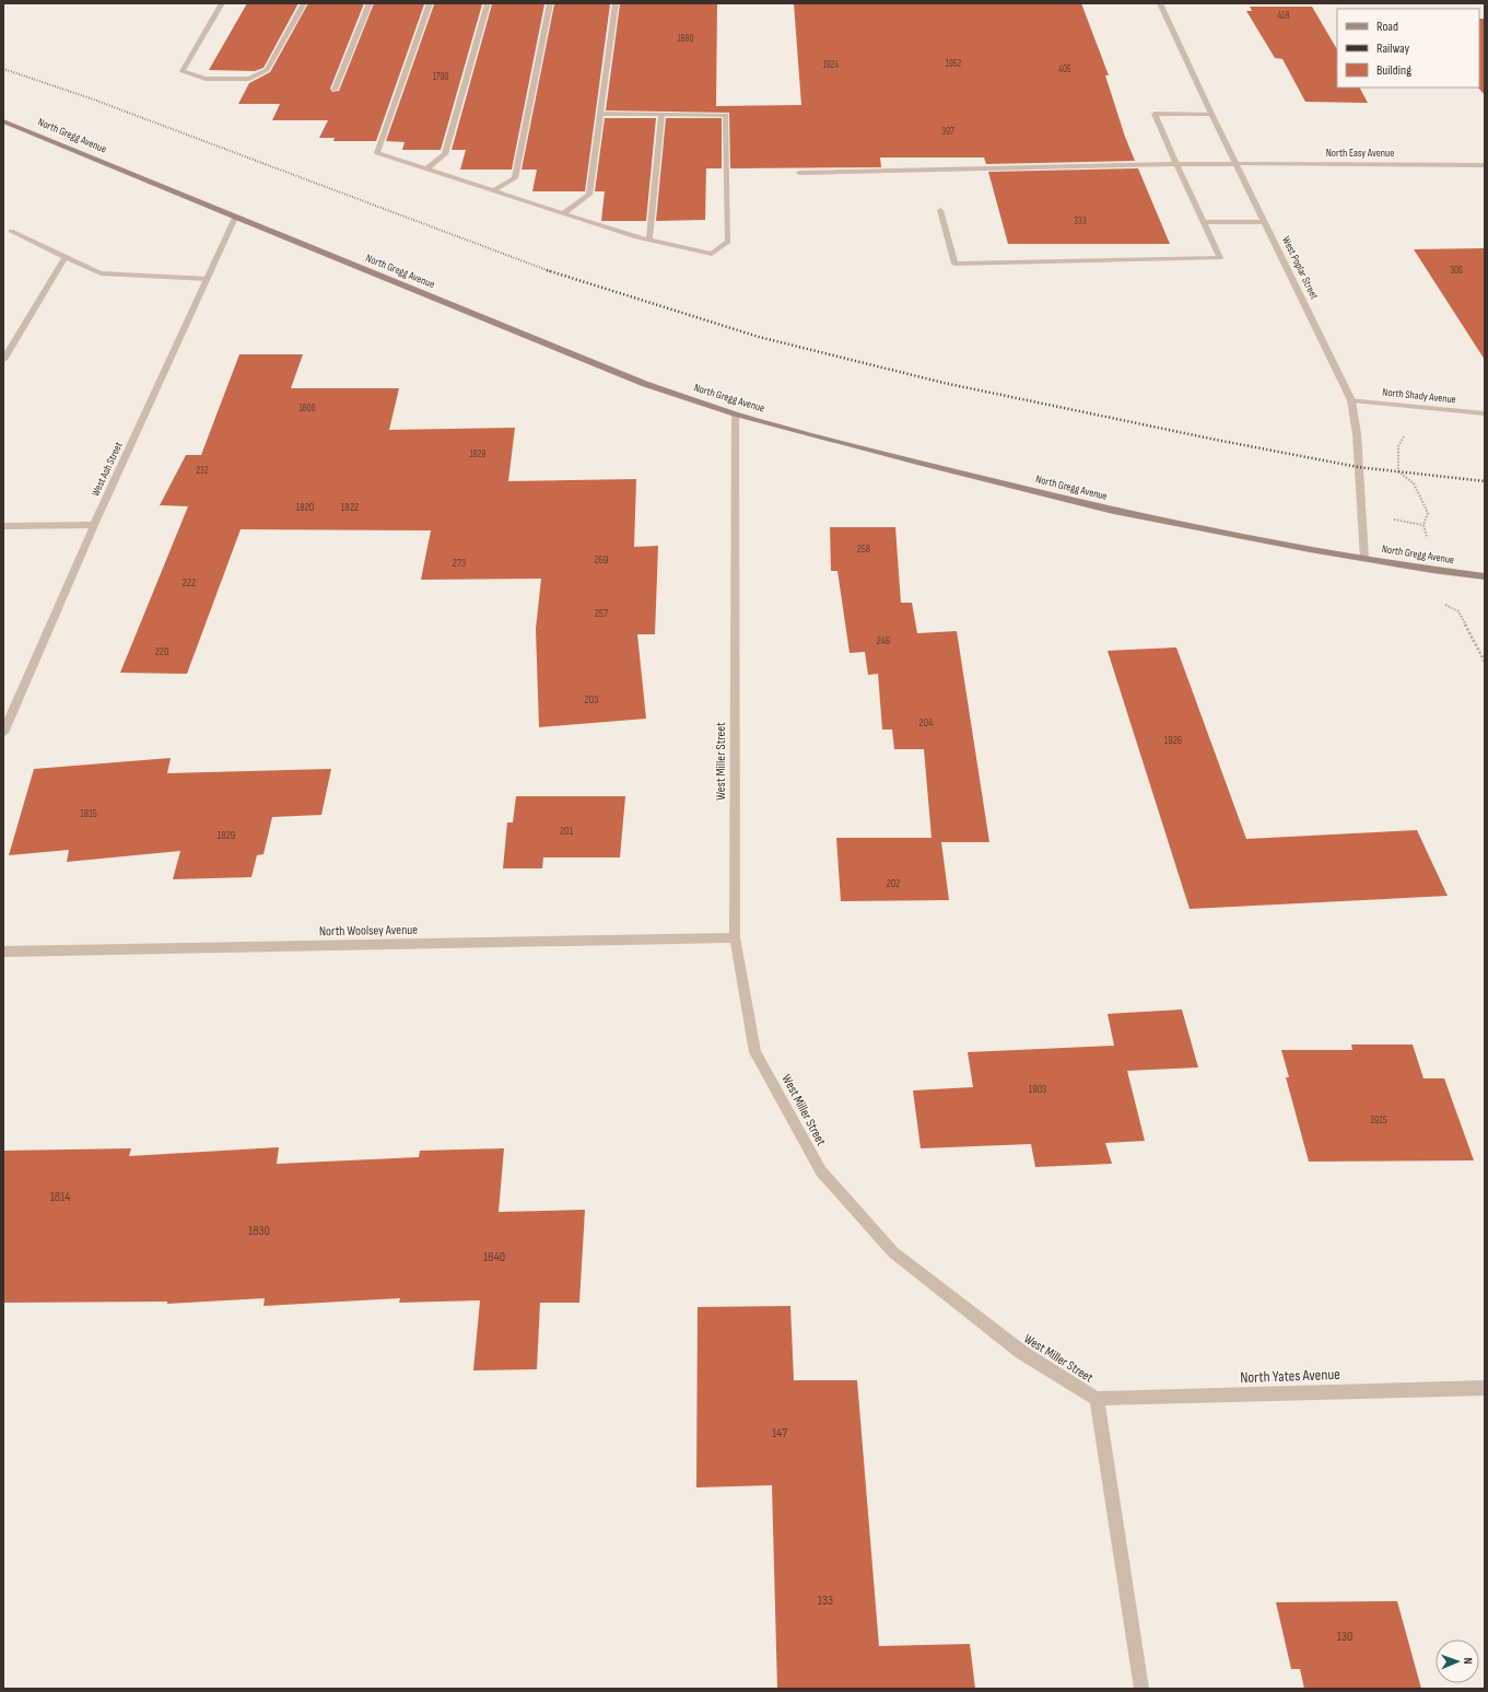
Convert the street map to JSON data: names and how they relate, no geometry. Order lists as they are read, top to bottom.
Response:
{
  "streets": {
    "main road": ["North Gregg Avenue"],
    "street": [
      "North Easy Avenue",
      "West Poplar Street",
      "North Shady Avenue",
      "West Ash Street",
      "West Miller Street",
      "North Woolsey Avenue",
      "North Yates Avenue"
    ]
  },
  "crossings": [
    ["North Gregg Avenue", "West Poplar Street"],
    ["North Gregg Avenue", "West Ash Street"],
    ["North Gregg Avenue", "West Miller Street"],
    ["North Easy Avenue", "West Poplar Street"],
    ["West Poplar Street", "North Shady Avenue"],
    ["West Miller Street", "North Woolsey Avenue"],
    ["West Miller Street", "North Yates Avenue"]
  ],
  "house_numbers": [
    "418",
    "1880",
    "1952",
    "1924",
    "405",
    "1790",
    "397",
    "333",
    "306",
    "1800",
    "1828",
    "232",
    "1820",
    "1822",
    "258",
    "269",
    "273",
    "222",
    "257",
    "246",
    "220",
    "203",
    "204",
    "1926",
    "1815",
    "201",
    "1829",
    "202",
    "1903",
    "1915",
    "1814",
    "1830",
    "1840",
    "147",
    "133",
    "130"
  ],
  "legend": ["Road", "Railway", "Building"],
  "north": "right"
}
